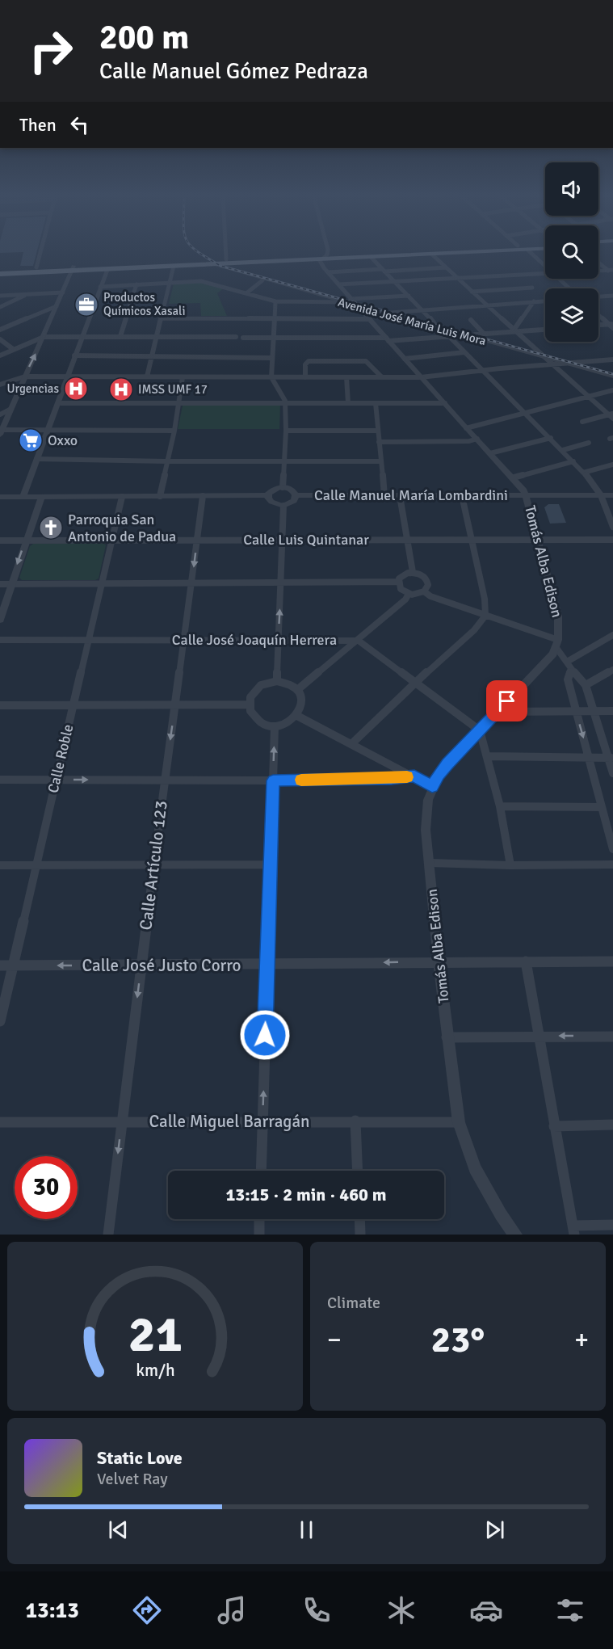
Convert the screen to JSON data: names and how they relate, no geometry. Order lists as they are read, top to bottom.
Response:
{
  "streets": {
    "street": [
      "Avenida José María Luis Mora",
      "Calle Manuel María Lombardini",
      "Calle Luis Quintanar",
      "Tomás Alba Edison",
      "Calle José Joaquín Herrera",
      "Calle Roble",
      "Calle Artículo 123",
      "Calle José Justo Corro",
      "Calle Miguel Barragán"
    ]
  },
  "crossings": [
    ["Avenida José María Luis Mora", "Tomás Alba Edison"],
    ["Calle Manuel María Lombardini", "Tomás Alba Edison"],
    ["Calle Luis Quintanar", "Tomás Alba Edison"],
    ["Calle Luis Quintanar", "Calle Roble"],
    ["Calle Luis Quintanar", "Calle Artículo 123"],
    ["Tomás Alba Edison", "Calle José Joaquín Herrera"],
    ["Tomás Alba Edison", "Calle José Justo Corro"],
    ["Tomás Alba Edison", "Calle Miguel Barragán"],
    ["Calle José Joaquín Herrera", "Calle Roble"],
    ["Calle José Joaquín Herrera", "Calle Artículo 123"],
    ["Calle Roble", "Calle José Justo Corro"],
    ["Calle Artículo 123", "Calle José Justo Corro"],
    ["Calle Artículo 123", "Calle Miguel Barragán"]
  ],
  "one_way": ["Calle Artículo 123", "Calle José Justo Corro"],
  "places": {
    "office": ["Productos Químicos Xasali"],
    "hospital": ["Urgencias", "IMSS UMF 17"],
    "supermarket": ["Oxxo"],
    "church": ["Parroquia San Antonio de Padua"]
  },
  "page": {
    "turn": ["200 m", "Calle Manuel Gómez Pedraza"],
    "then": "Then",
    "limit": "30",
    "trip": "13:15 · 2 min · 460 m",
    "tile": "Climate",
    "heat": ["−", "23°", "+"],
    "song": ["Static Love", "Velvet Ray"],
    "tabs": "13:13",
    "gauge": ["21", "km/h"]
  }
}
